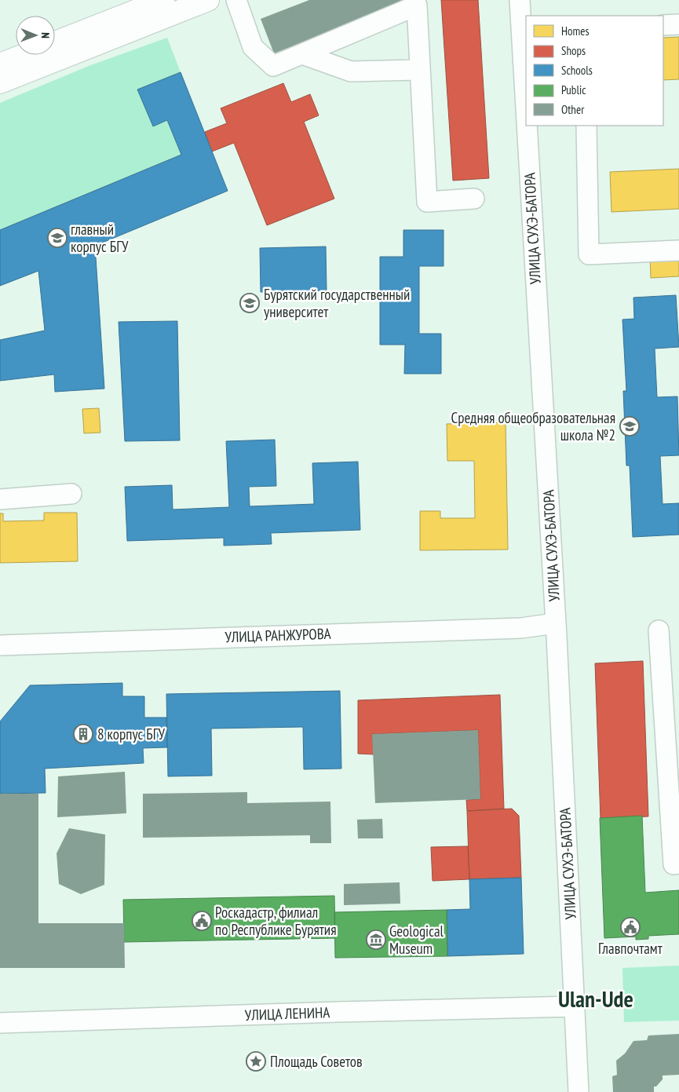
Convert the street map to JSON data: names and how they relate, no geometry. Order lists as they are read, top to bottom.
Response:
{
  "streets": {
    "street": ["УЛИЦА СУХЭ-БАТОРА", "УЛИЦА РАНЖУРОВА", "УЛИЦА ЛЕНИНА"]
  },
  "crossings": [
    ["УЛИЦА СУХЭ-БАТОРА", "УЛИЦА РАНЖУРОВА"],
    ["УЛИЦА СУХЭ-БАТОРА", "УЛИЦА ЛЕНИНА"]
  ],
  "districts": ["Ulan-Ude"],
  "places": {
    "school or university": ["главный корпус БГУ", "Бурятский государственный университет", "Средняя общеобразовательная школа №2"],
    "building": ["8 корпус БГУ"],
    "public building": ["Роскадастр, филиал по Республике Бурятия", "Главпочтамт"],
    "museum": ["Geological Museum"],
    "place": ["Площадь Советов"]
  },
  "legend": [
    "Homes",
    "Shops",
    "Schools",
    "Public",
    "Other"
  ],
  "north": "right"
}
